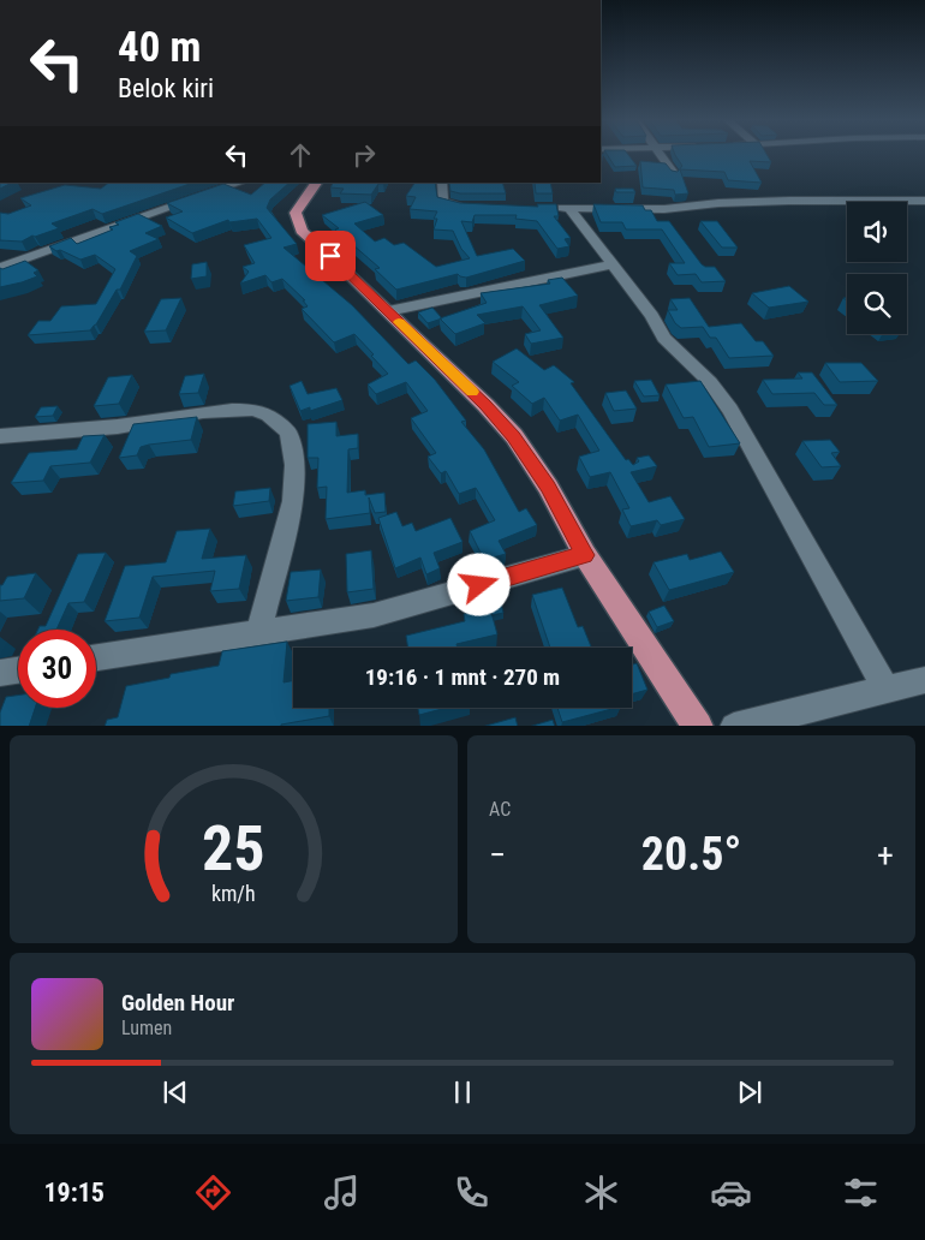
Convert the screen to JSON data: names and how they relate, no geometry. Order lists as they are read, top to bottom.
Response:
{
  "page": {
    "turn": ["40 m", "Belok kiri"],
    "limit": "30",
    "trip": "19:16 · 1 mnt · 270 m",
    "tile": "AC",
    "heat": ["−", "20.5°", "+"],
    "song": ["Golden Hour", "Lumen"],
    "tabs": "19:15",
    "gauge": ["25", "km/h"]
  }
}
